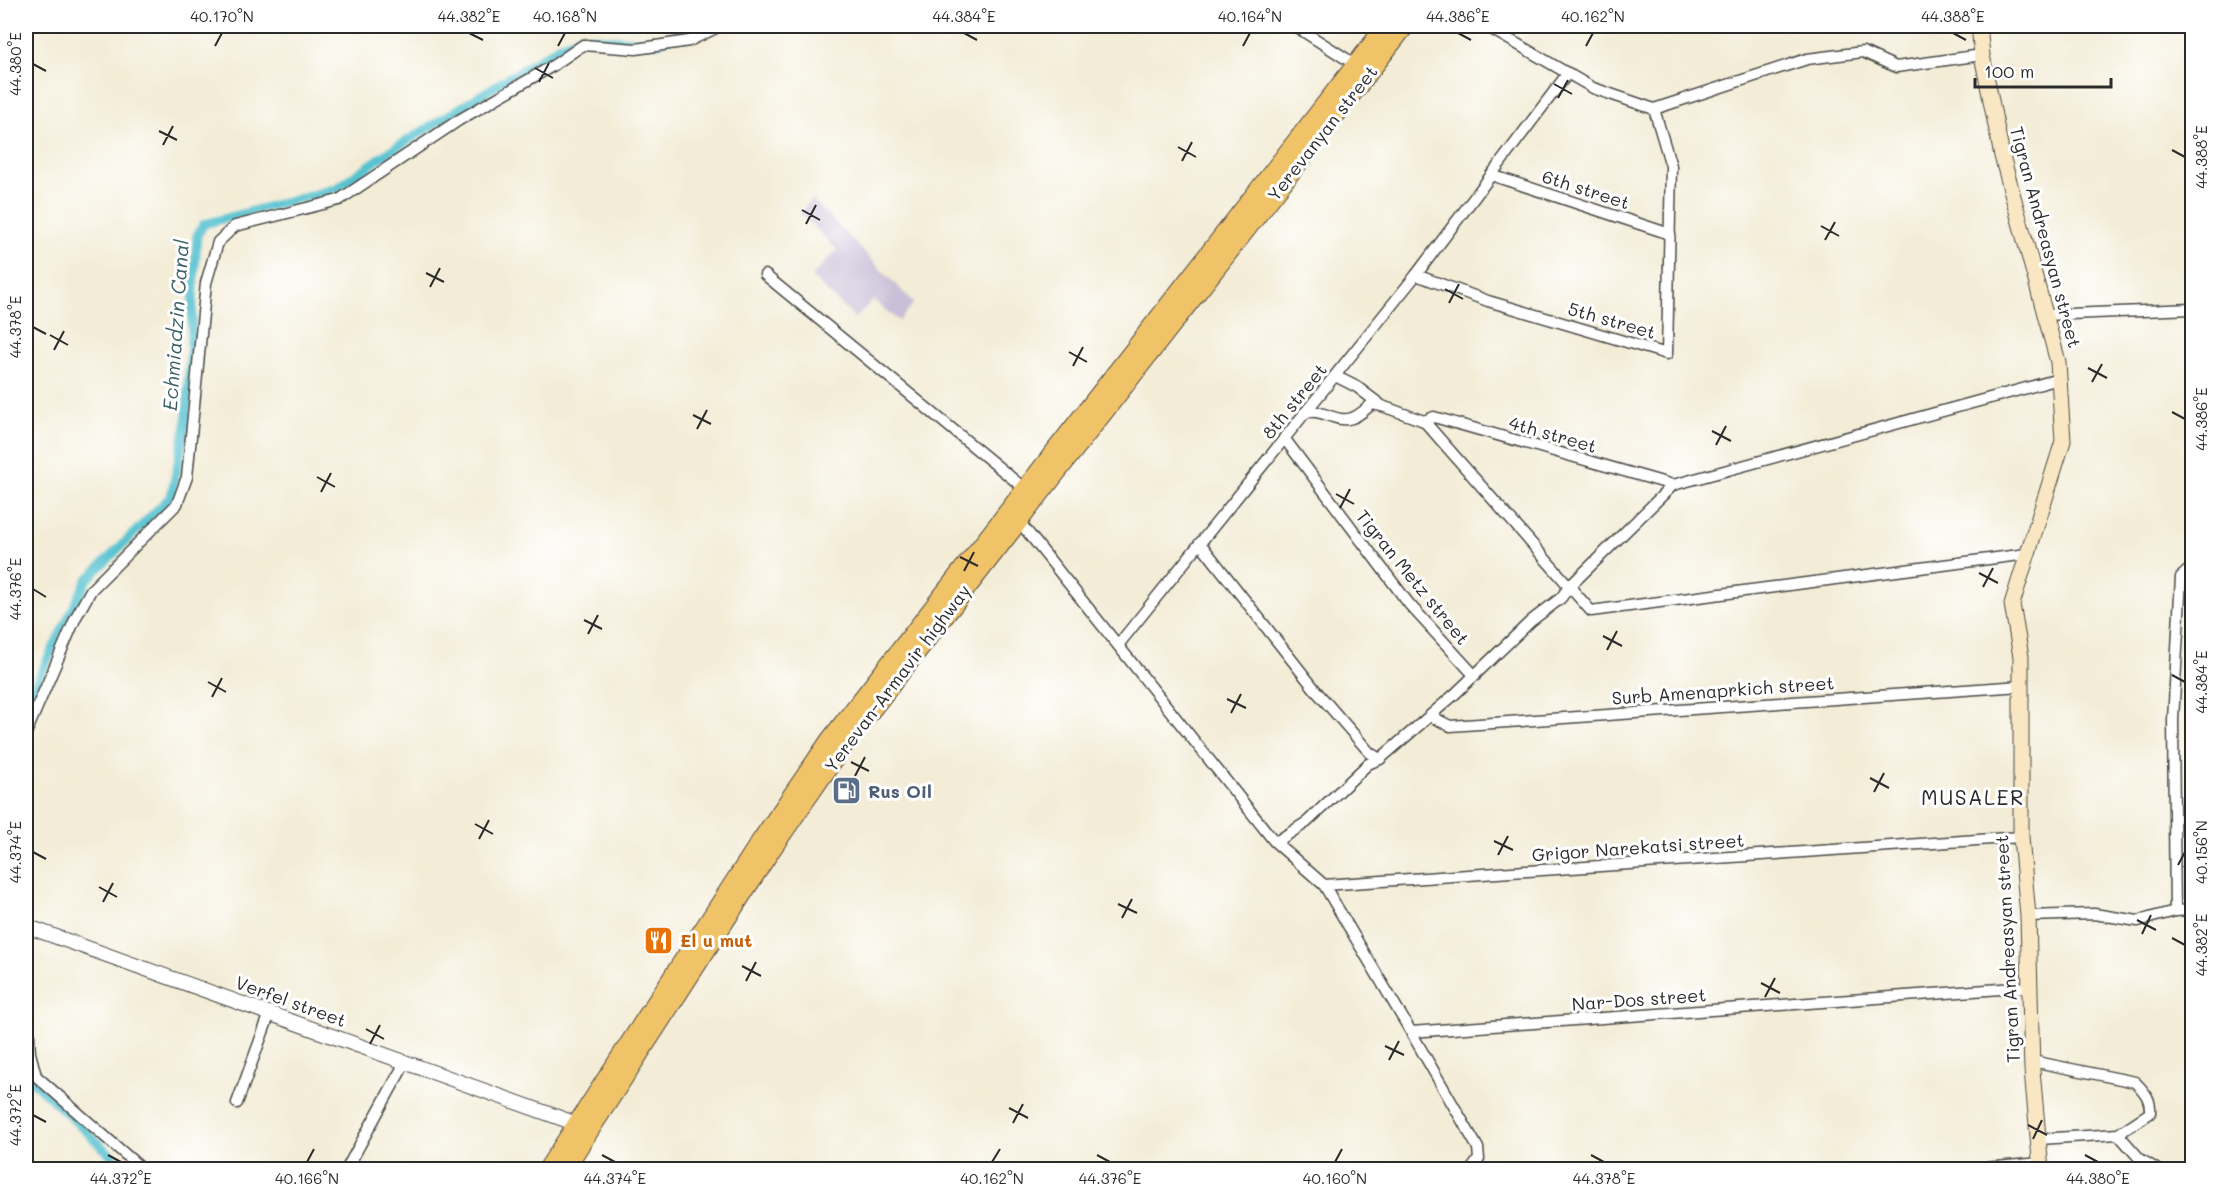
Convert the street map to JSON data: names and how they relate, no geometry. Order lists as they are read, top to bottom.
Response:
{
  "streets": {
    "highway": ["Yerevanyan street", "Yerevan-Armavir highway"],
    "main road": ["Tigran Andreasyan street"],
    "street": [
      "6th street",
      "5th street",
      "8th street",
      "4th street",
      "Tigran Metz street",
      "Surb Amenaprkich street",
      "Grigor Narekatsi street",
      "Nar-Dos street",
      "Verfel street"
    ]
  },
  "crossings": [
    ["Yerevanyan street", "Yerevan-Armavir highway"],
    ["6th street", "5th street"],
    ["6th street", "8th street"],
    ["Tigran Andreasyan street", "Surb Amenaprkich street"],
    ["Tigran Andreasyan street", "Grigor Narekatsi street"],
    ["Tigran Andreasyan street", "Nar-Dos street"],
    ["5th street", "8th street"],
    ["8th street", "Tigran Metz street"]
  ],
  "districts": ["MUSALER"],
  "water": ["Echmiadzin Canal"],
  "places": {
    "fuel station": ["Rus Oil"],
    "restaurant": ["El u mut"]
  },
  "scale_bar": "100 m",
  "coordinates": [
    "40.170°N",
    "44.382°E",
    "40.168°N",
    "44.384°E",
    "40.164°N",
    "44.386°E",
    "40.162°N",
    "44.388°E",
    "44.380°E",
    "44.378°E",
    "44.376°E",
    "40.156°N",
    "44.374°E",
    "44.372°E",
    "40.166°N",
    "40.160°N"
  ]
}
